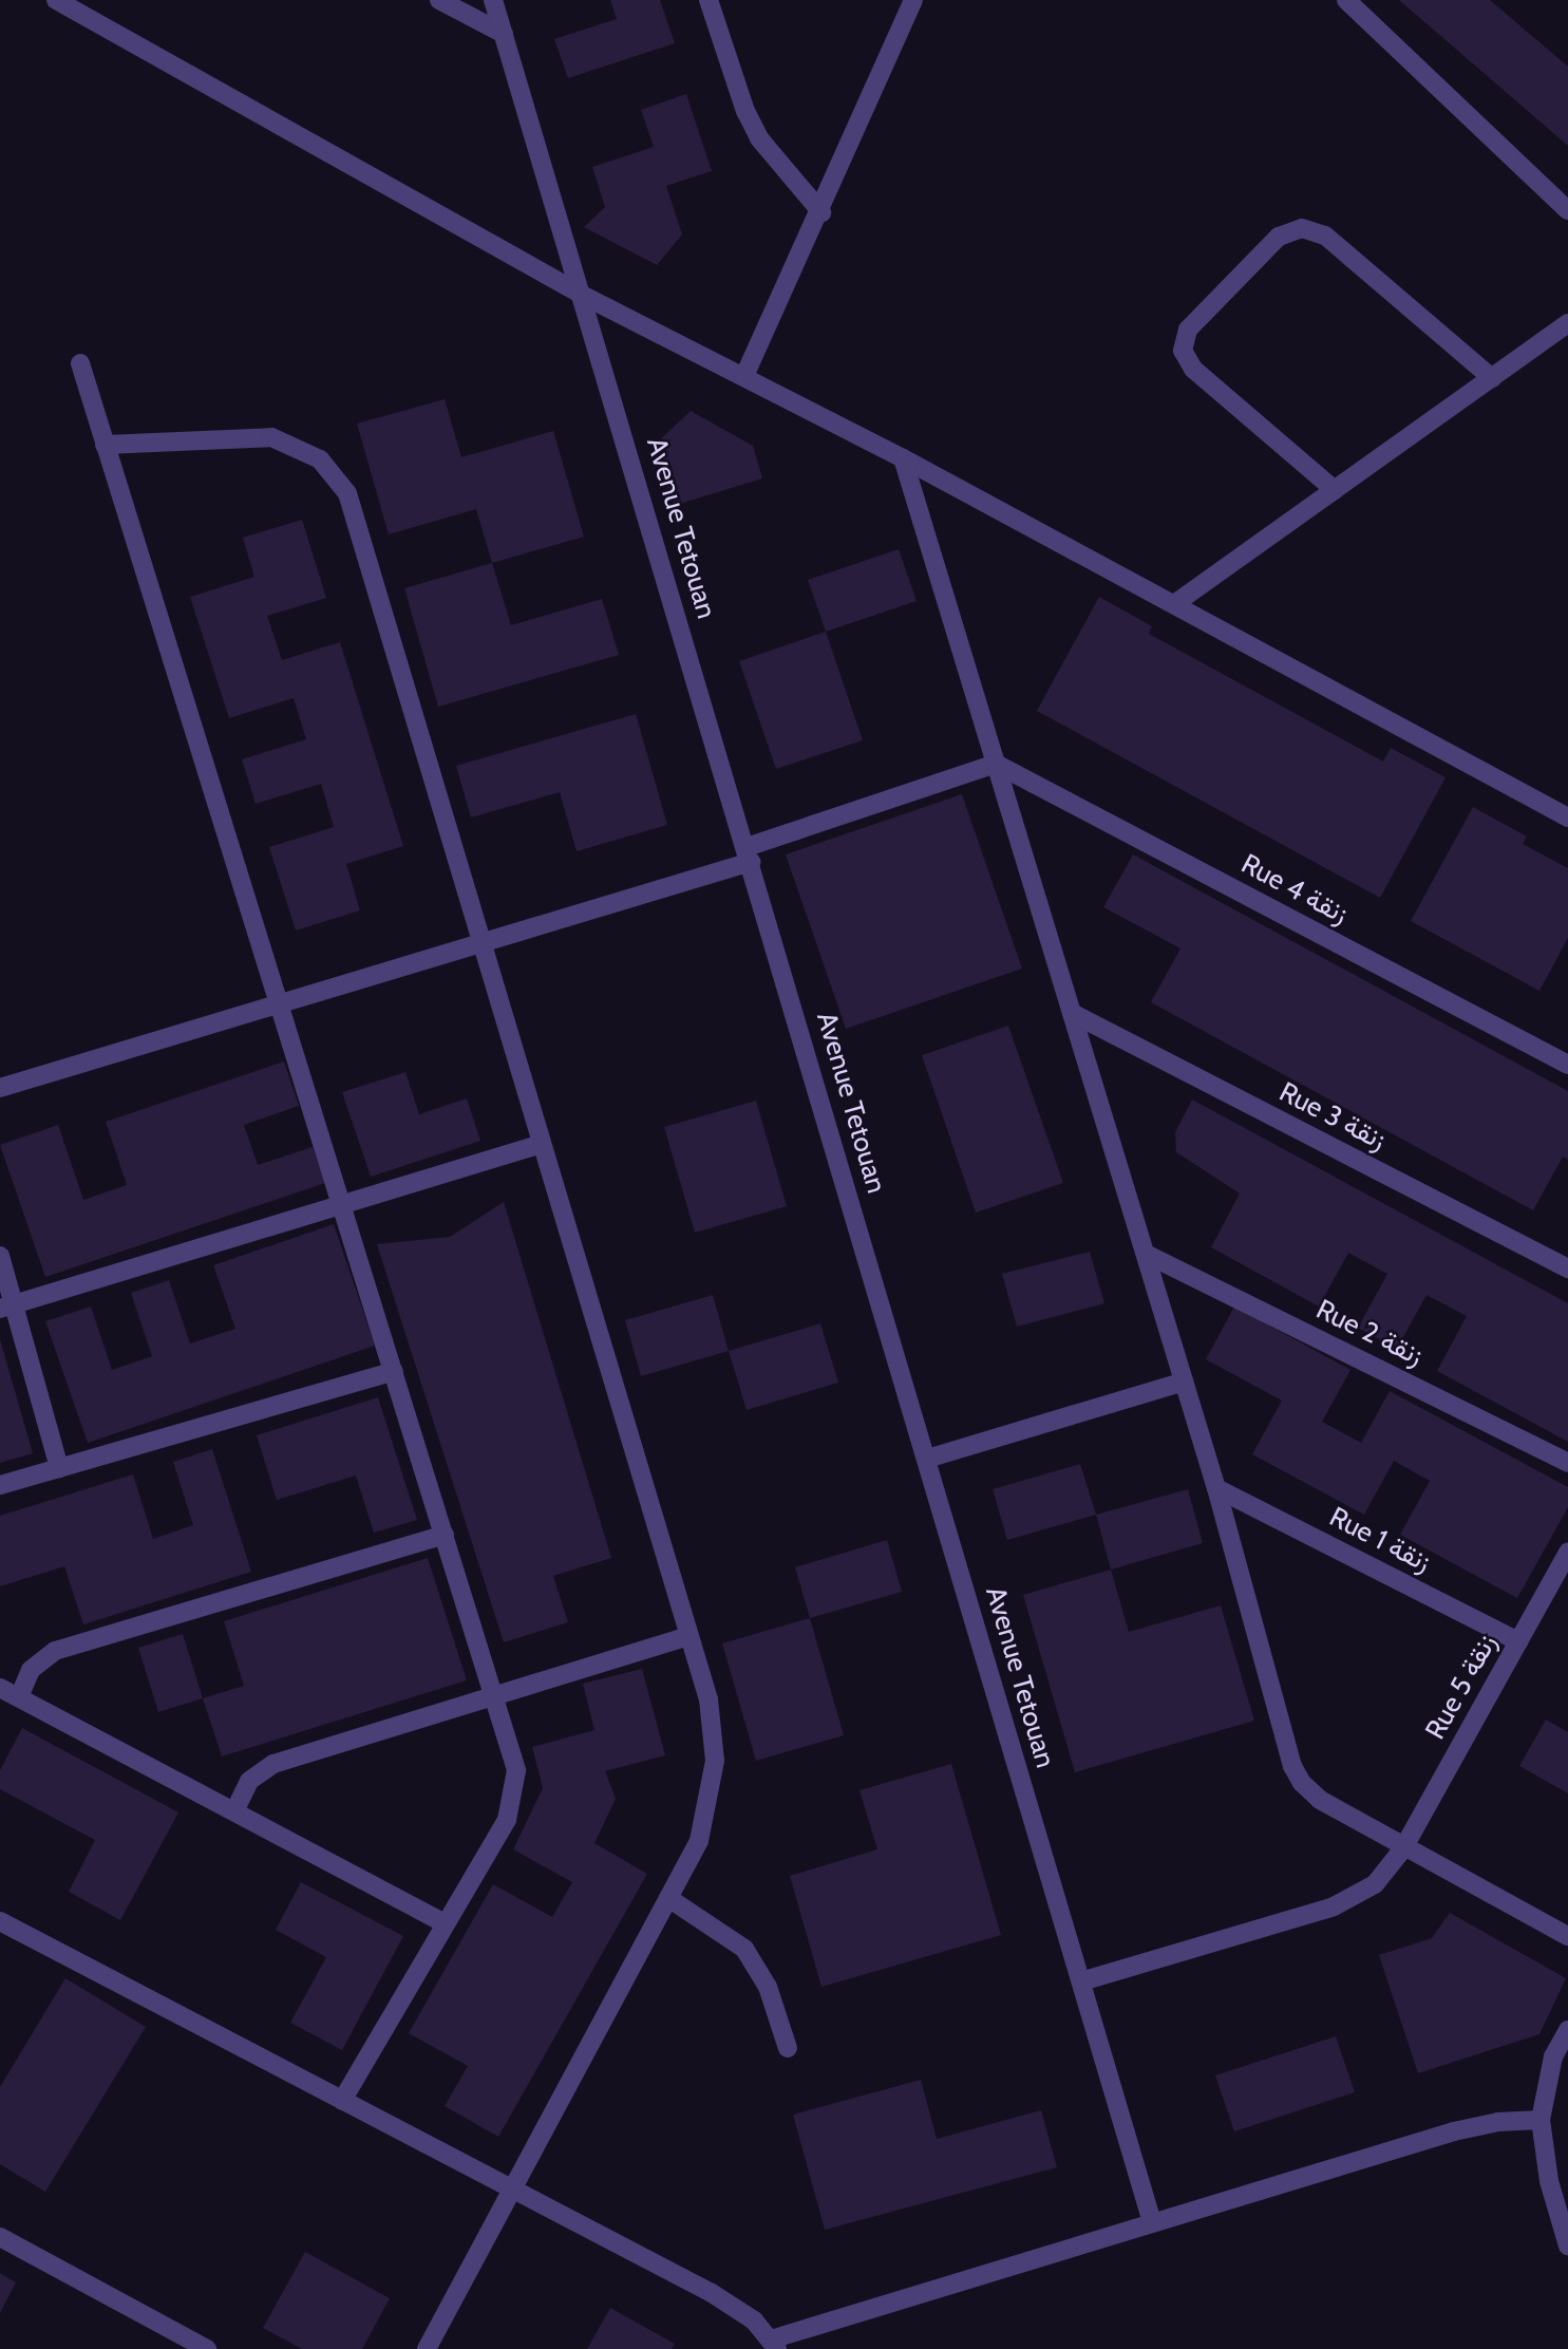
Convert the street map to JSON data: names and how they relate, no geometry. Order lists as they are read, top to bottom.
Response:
{
  "streets": {
    "street": [
      "Avenue Tetouan",
      "Rue 4 زنقة",
      "Rue 3 زنقة",
      "Rue 2 زنقة",
      "Rue 1 زنقة",
      "Rue 5 زنقة"
    ]
  },
  "crossings": [
    ["Avenue Tetouan", "Rue 5 زنقة"],
    ["Rue 1 زنقة", "Rue 5 زنقة"]
  ]
}
